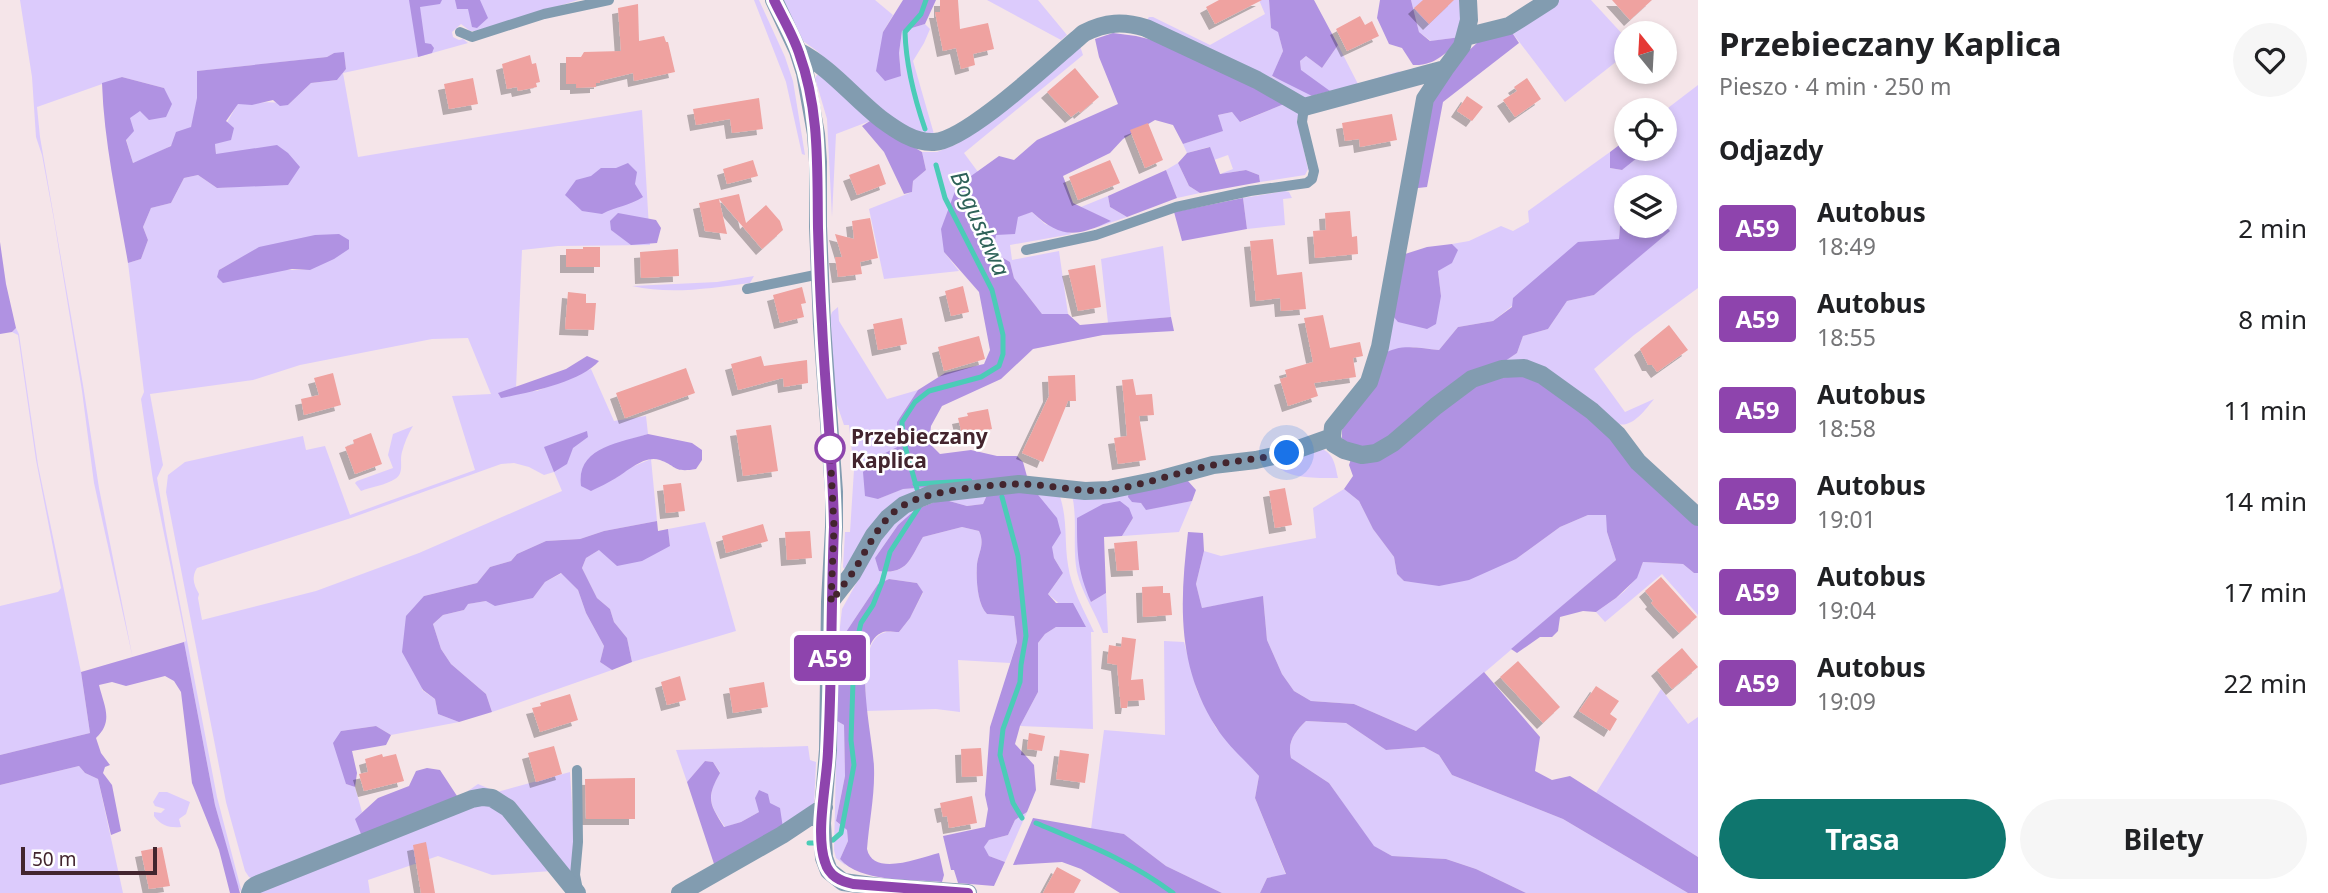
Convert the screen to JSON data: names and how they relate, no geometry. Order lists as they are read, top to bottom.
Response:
{
  "water": ["Bogusława"],
  "places": ["Przebieczany Kaplica"],
  "lines": ["bus line A59"],
  "scale_bar": "50 m",
  "north": "top",
  "page": {
    "on_map": "A59",
    "heading": [
      ["Przebieczany Kaplica", "Pieszo · 4 min · 250 m"],
      "Odjazdy"
    ],
    "list": [
      {
        "mark": "A59",
        "name": "Autobus",
        "note": "18:49",
        "value": "2 min"
      },
      {
        "mark": "A59",
        "name": "Autobus",
        "note": "18:55",
        "value": "8 min"
      },
      {
        "mark": "A59",
        "name": "Autobus",
        "note": "18:58",
        "value": "11 min"
      },
      {
        "mark": "A59",
        "name": "Autobus",
        "note": "19:01",
        "value": "14 min"
      },
      {
        "mark": "A59",
        "name": "Autobus",
        "note": "19:04",
        "value": "17 min"
      },
      {
        "mark": "A59",
        "name": "Autobus",
        "note": "19:09",
        "value": "22 min"
      }
    ],
    "buttons": ["Trasa", "Bilety"],
    "scale": "50 m"
  }
}
